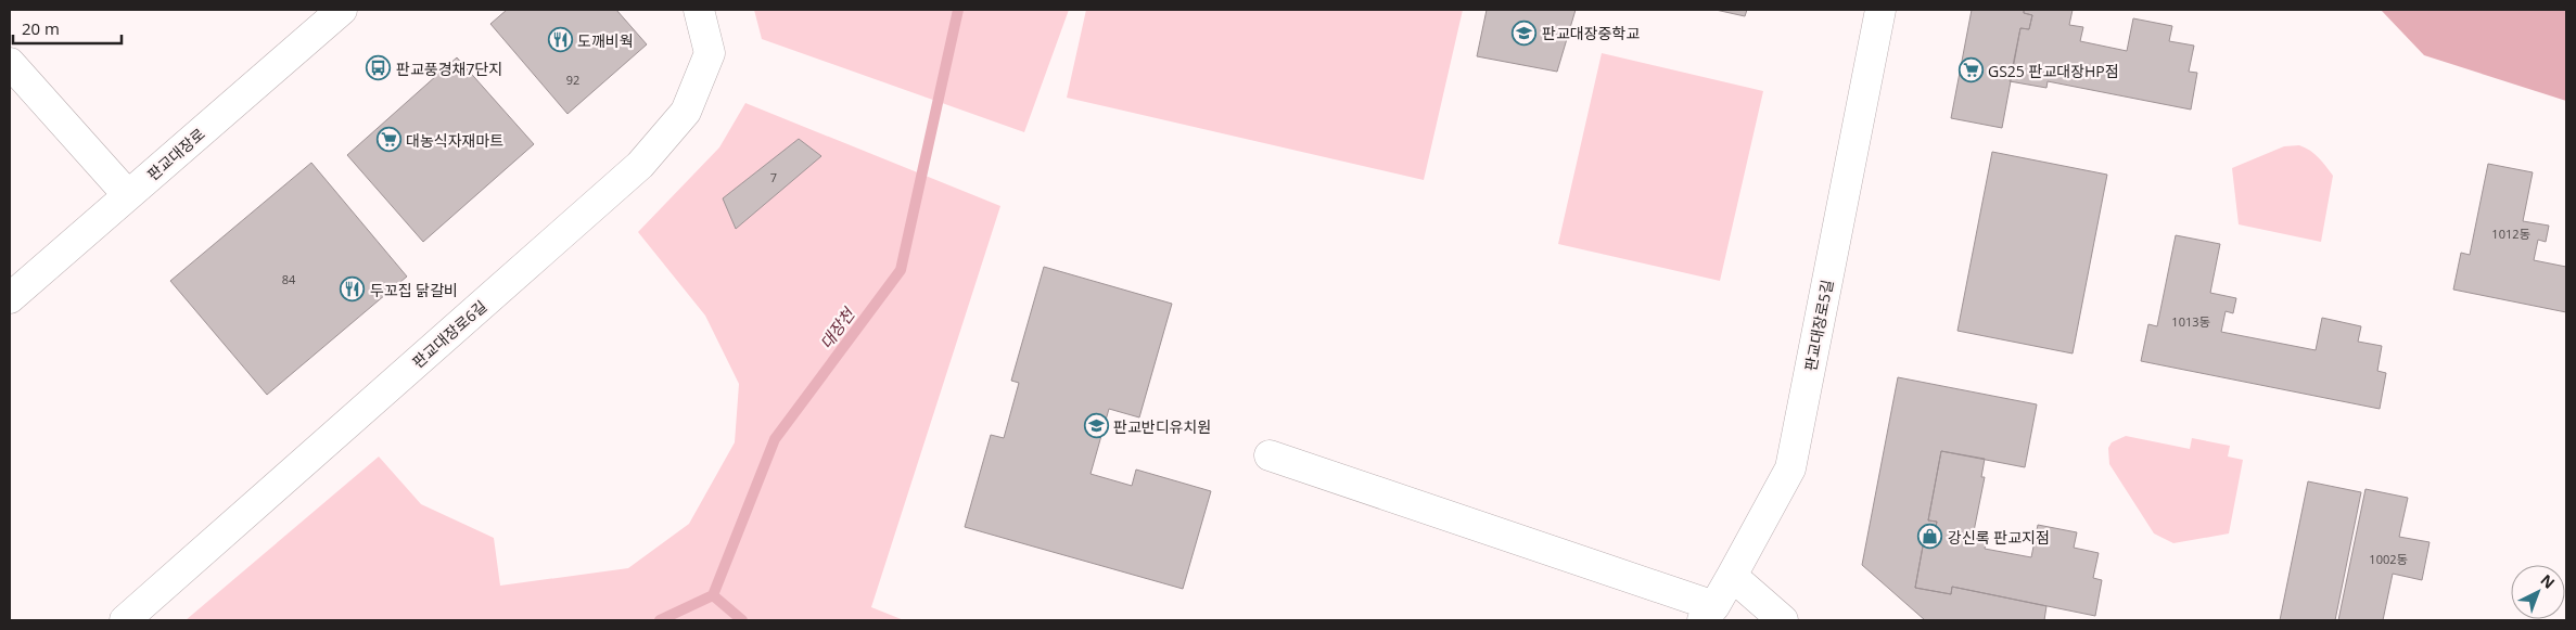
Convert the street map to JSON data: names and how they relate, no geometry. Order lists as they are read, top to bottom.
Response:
{
  "streets": {
    "street": ["판교대장로", "판교대장로5길", "판교대장로6길"]
  },
  "water": ["대장천"],
  "places": {
    "school or university": ["판교대장중학교", "판교반디유치원"],
    "restaurant": ["도깨비웍", "두꼬집 닭갈비"],
    "bus stop": ["판교풍경채7단지"],
    "supermarket": ["GS25 판교대장HP점", "대농식자재마트"],
    "shop": ["강신록 판교지점"]
  },
  "house_numbers": [
    "92",
    "7",
    "1012동",
    "84",
    "1013동",
    "1002동"
  ],
  "scale_bar": "20 m",
  "north": "top right"
}
